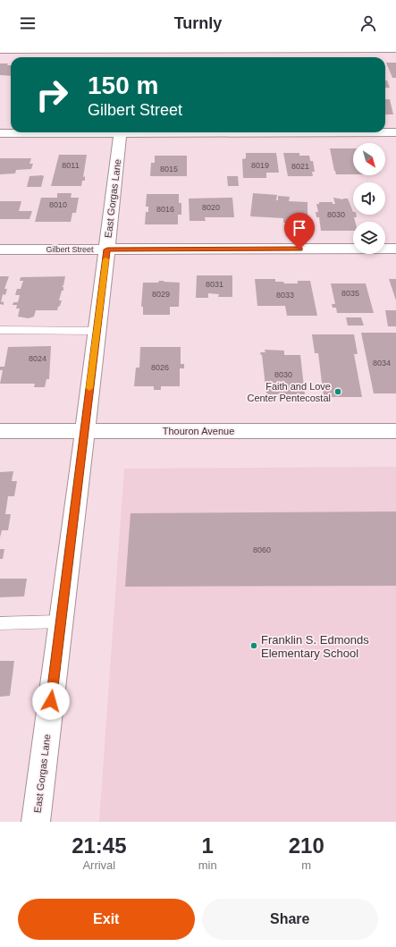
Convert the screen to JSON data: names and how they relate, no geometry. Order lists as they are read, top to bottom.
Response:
{
  "streets": {
    "street": ["East Gorgas Lane", "Gilbert Street", "Thouron Avenue"]
  },
  "crossings": [
    ["East Gorgas Lane", "Gilbert Street"],
    ["East Gorgas Lane", "Thouron Avenue"]
  ],
  "places": ["Faith and Love Center Pentecostal", "Franklin S. Edmonds Elementary School"],
  "house_numbers": [
    "8011",
    "8019",
    "8021",
    "8015",
    "8010",
    "8020",
    "8016",
    "8030",
    "8031",
    "8035",
    "8029",
    "8033",
    "8024",
    "8034",
    "8026",
    "8030",
    "8060"
  ],
  "north": "bottom right",
  "page": {
    "header": "Turnly",
    "turn": ["150 m", "Gilbert Street"],
    "eta": [
      "21:45",
      "Arrival",
      "1",
      "min",
      "210",
      "m"
    ],
    "buttons": ["Exit", "Share"]
  }
}
